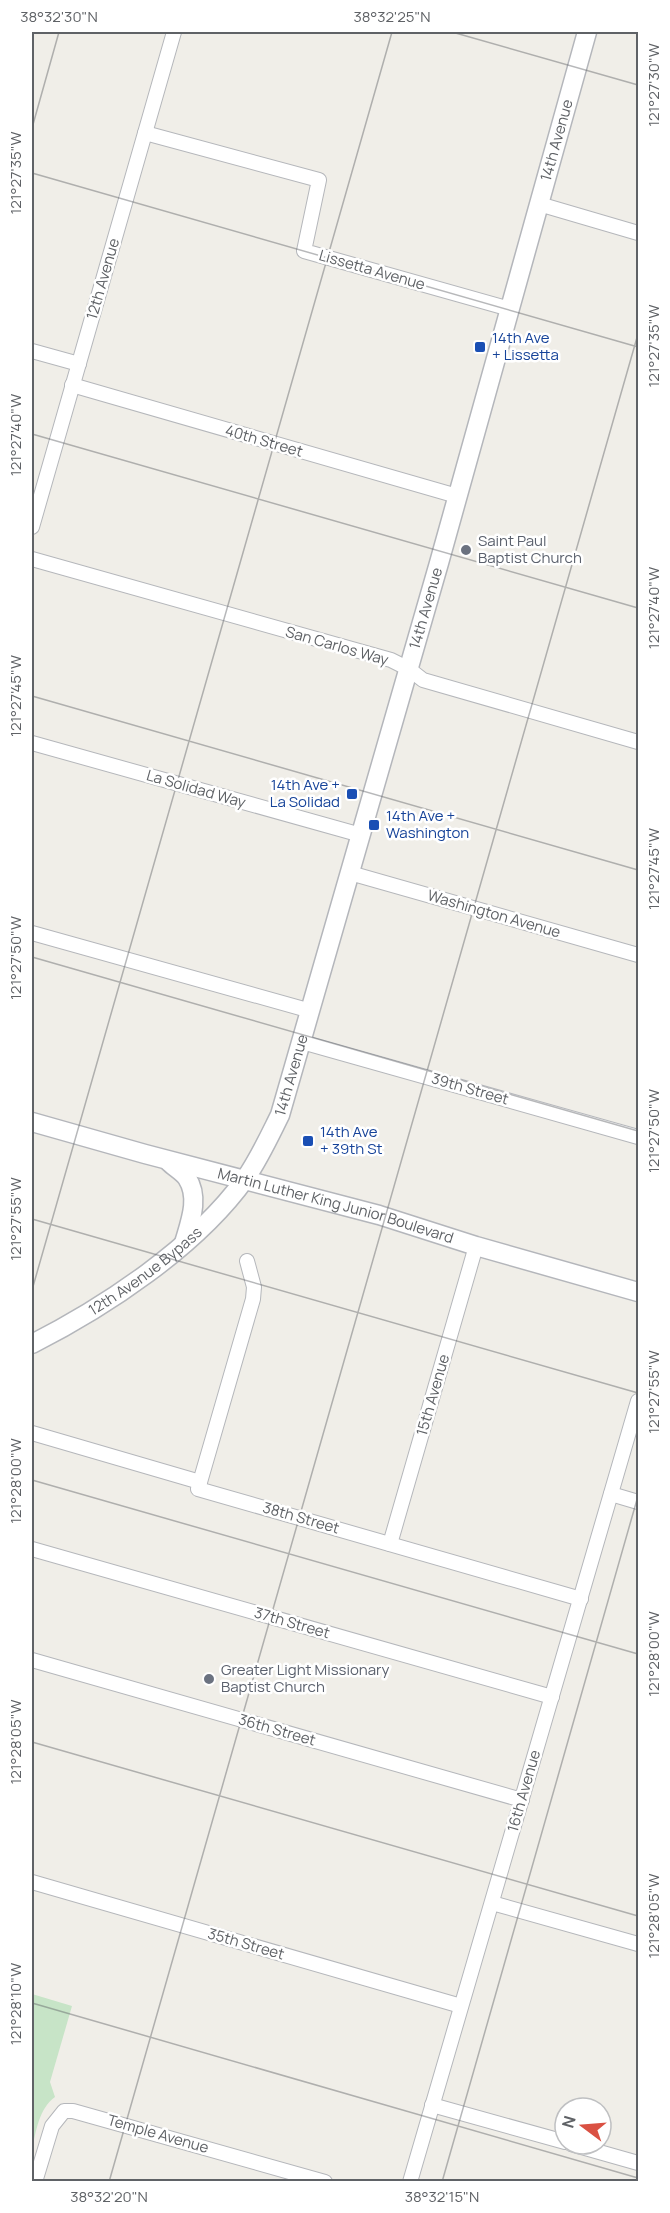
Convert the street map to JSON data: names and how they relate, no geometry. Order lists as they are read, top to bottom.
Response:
{
  "streets": {
    "street": [
      "14th Avenue",
      "Lissetta Avenue",
      "12th Avenue",
      "40th Street",
      "San Carlos Way",
      "La Solidad Way",
      "Washington Avenue",
      "39th Street",
      "Martin Luther King Junior Boulevard",
      "12th Avenue Bypass",
      "15th Avenue",
      "38th Street",
      "37th Street",
      "36th Street",
      "16th Avenue",
      "35th Street",
      "Temple Avenue"
    ]
  },
  "crossings": [
    ["14th Avenue", "Lissetta Avenue"],
    ["14th Avenue", "40th Street"],
    ["14th Avenue", "San Carlos Way"],
    ["14th Avenue", "La Solidad Way"],
    ["14th Avenue", "Washington Avenue"],
    ["14th Avenue", "39th Street"],
    ["14th Avenue", "Martin Luther King Junior Boulevard"],
    ["14th Avenue", "12th Avenue Bypass"],
    ["Lissetta Avenue", "12th Avenue"],
    ["12th Avenue", "40th Street"],
    ["Martin Luther King Junior Boulevard", "12th Avenue Bypass"],
    ["Martin Luther King Junior Boulevard", "15th Avenue"],
    ["15th Avenue", "38th Street"],
    ["38th Street", "16th Avenue"],
    ["37th Street", "16th Avenue"],
    ["36th Street", "16th Avenue"],
    ["16th Avenue", "35th Street"]
  ],
  "places": {
    "transit": [
      "14th Ave + Lissetta",
      "14th Ave + La Solidad",
      "14th Ave + Washington",
      "14th Ave + 39th St"
    ],
    "other": ["Saint Paul Baptist Church", "Greater Light Missionary Baptist Church"]
  },
  "north": "left",
  "coordinates": [
    "38°32'30\"N",
    "38°32'25\"N",
    "121°27'30\"W",
    "121°27'35\"W",
    "121°27'40\"W",
    "121°27'45\"W",
    "121°27'50\"W",
    "121°27'55\"W",
    "121°28'00\"W",
    "121°28'05\"W",
    "121°28'10\"W",
    "38°32'20\"N",
    "38°32'15\"N"
  ]
}
